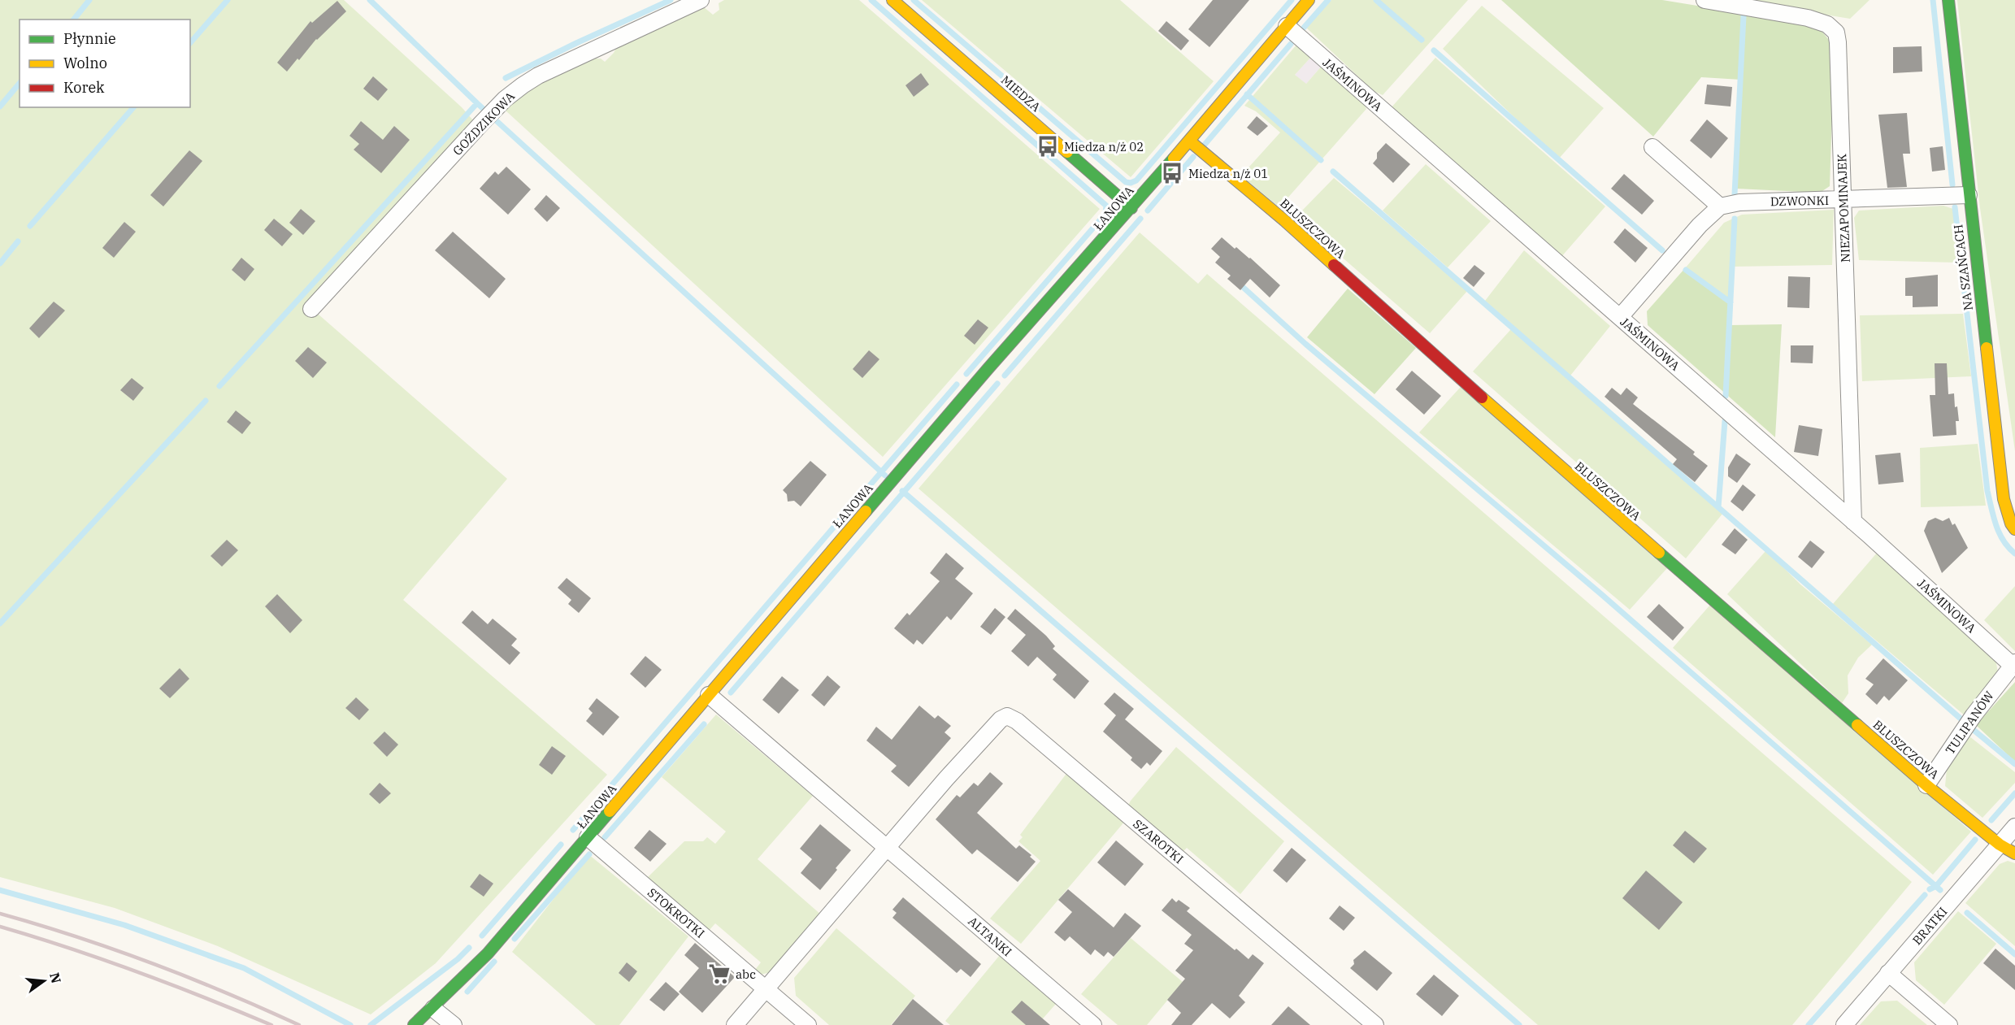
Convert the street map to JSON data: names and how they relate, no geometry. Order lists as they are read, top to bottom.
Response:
{
  "streets": {
    "street": [
      "JAŚMINOWA",
      "MIEDZA",
      "GOŹDZIKOWA",
      "DZWONKI",
      "ŁANOWA",
      "NIEZAPOMINAJEK",
      "BLUSZCZOWA",
      "NA SZAŃCACH",
      "TULIPANÓW",
      "SZAROTKI",
      "STOKROTKI",
      "BRATKI",
      "ALTANKI"
    ]
  },
  "crossings": [
    ["JAŚMINOWA", "ŁANOWA"],
    ["JAŚMINOWA", "NIEZAPOMINAJEK"],
    ["JAŚMINOWA", "TULIPANÓW"],
    ["MIEDZA", "ŁANOWA"],
    ["DZWONKI", "NIEZAPOMINAJEK"],
    ["DZWONKI", "NA SZAŃCACH"],
    ["ŁANOWA", "BLUSZCZOWA"],
    ["ŁANOWA", "STOKROTKI"],
    ["ŁANOWA", "ALTANKI"],
    ["BLUSZCZOWA", "TULIPANÓW"],
    ["BLUSZCZOWA", "BRATKI"],
    ["SZAROTKI", "ALTANKI"]
  ],
  "places": {
    "bus stop": ["Miedza n/ż 02", "Miedza n/ż 01"],
    "supermarket": ["abc"]
  },
  "legend": ["Płynnie", "Wolno", "Korek"],
  "north": "right"
}
